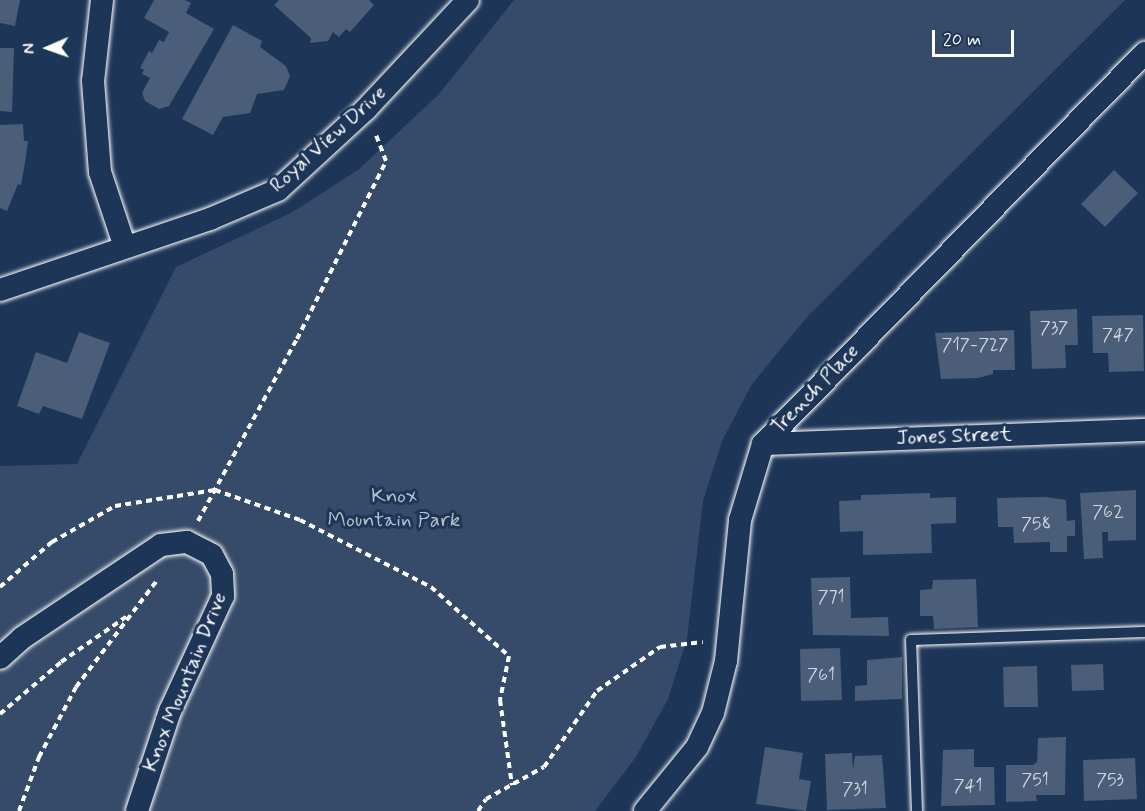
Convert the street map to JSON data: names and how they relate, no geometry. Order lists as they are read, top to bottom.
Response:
{
  "streets": {
    "street": [
      "Royal View Drive",
      "Trench Place",
      "Jones Street",
      "Knox Mountain Drive"
    ]
  },
  "crossings": [
    ["Trench Place", "Jones Street"]
  ],
  "parks": ["Knox Mountain Park"],
  "house_numbers": [
    "737",
    "747",
    "717-727",
    "762",
    "758",
    "771",
    "761",
    "751",
    "753",
    "741",
    "731"
  ],
  "scale_bar": "20 m",
  "north": "left"
}
